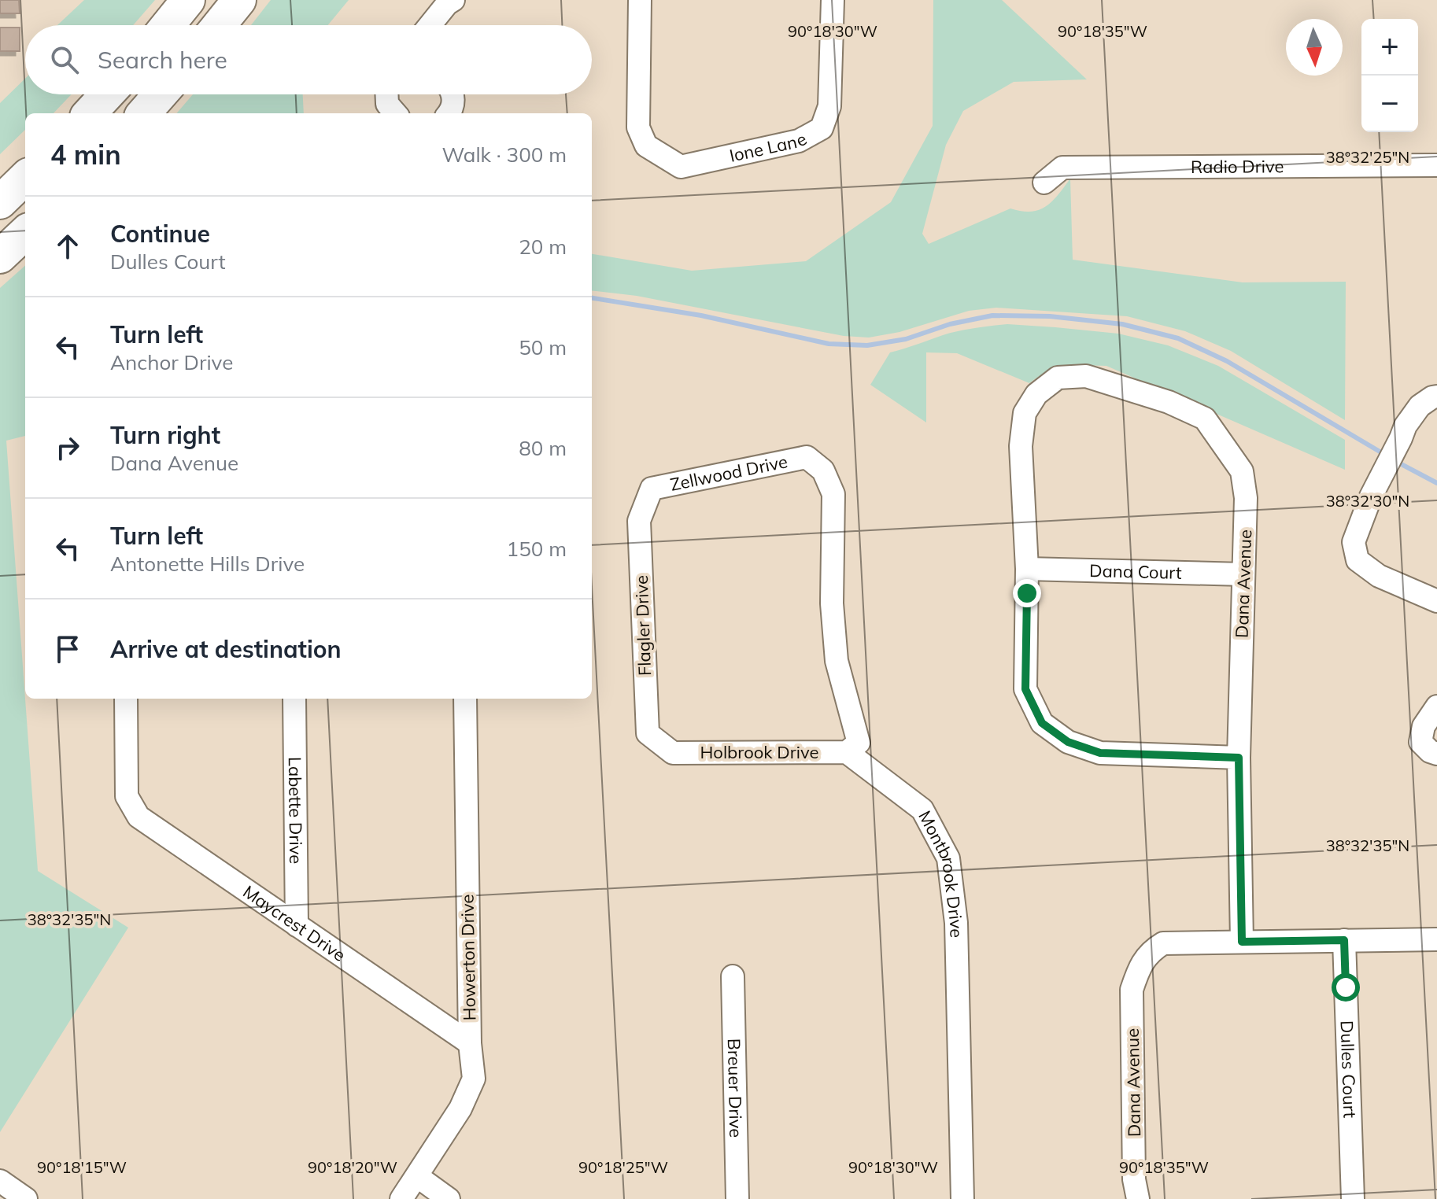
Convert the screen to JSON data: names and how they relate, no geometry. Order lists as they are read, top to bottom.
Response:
{
  "streets": {
    "street": [
      "Ione Lane",
      "Radio Drive",
      "Zellwood Drive",
      "Dana Court",
      "Dana Avenue",
      "Flagler Drive",
      "Holbrook Drive",
      "Labette Drive",
      "Montbrook Drive",
      "Maycrest Drive",
      "Howerton Drive",
      "Dulles Court",
      "Breuer Drive"
    ]
  },
  "crossings": [
    ["Zellwood Drive", "Flagler Drive"],
    ["Zellwood Drive", "Holbrook Drive"],
    ["Zellwood Drive", "Montbrook Drive"],
    ["Dana Court", "Dana Avenue"],
    ["Flagler Drive", "Holbrook Drive"],
    ["Holbrook Drive", "Montbrook Drive"],
    ["Labette Drive", "Maycrest Drive"],
    ["Maycrest Drive", "Howerton Drive"]
  ],
  "north": "bottom",
  "page": {
    "map_buttons": ["+", "−"],
    "search": "Search here",
    "heading": ["4 min", "Walk · 300 m"],
    "list": [
      ["Continue", "Dulles Court", "20 m"],
      ["Turn left", "Anchor Drive", "50 m"],
      ["Turn right", "Dana Avenue", "80 m"],
      ["Turn left", "Antonette Hills Drive", "150 m"],
      "Arrive at destination"
    ]
  },
  "coordinates": [
    "90°18'30\"W",
    "90°18'35\"W",
    "38°32'25\"N",
    "38°32'30\"N",
    "38°32'35\"N",
    "90°18'15\"W",
    "90°18'20\"W",
    "90°18'25\"W"
  ]
}
